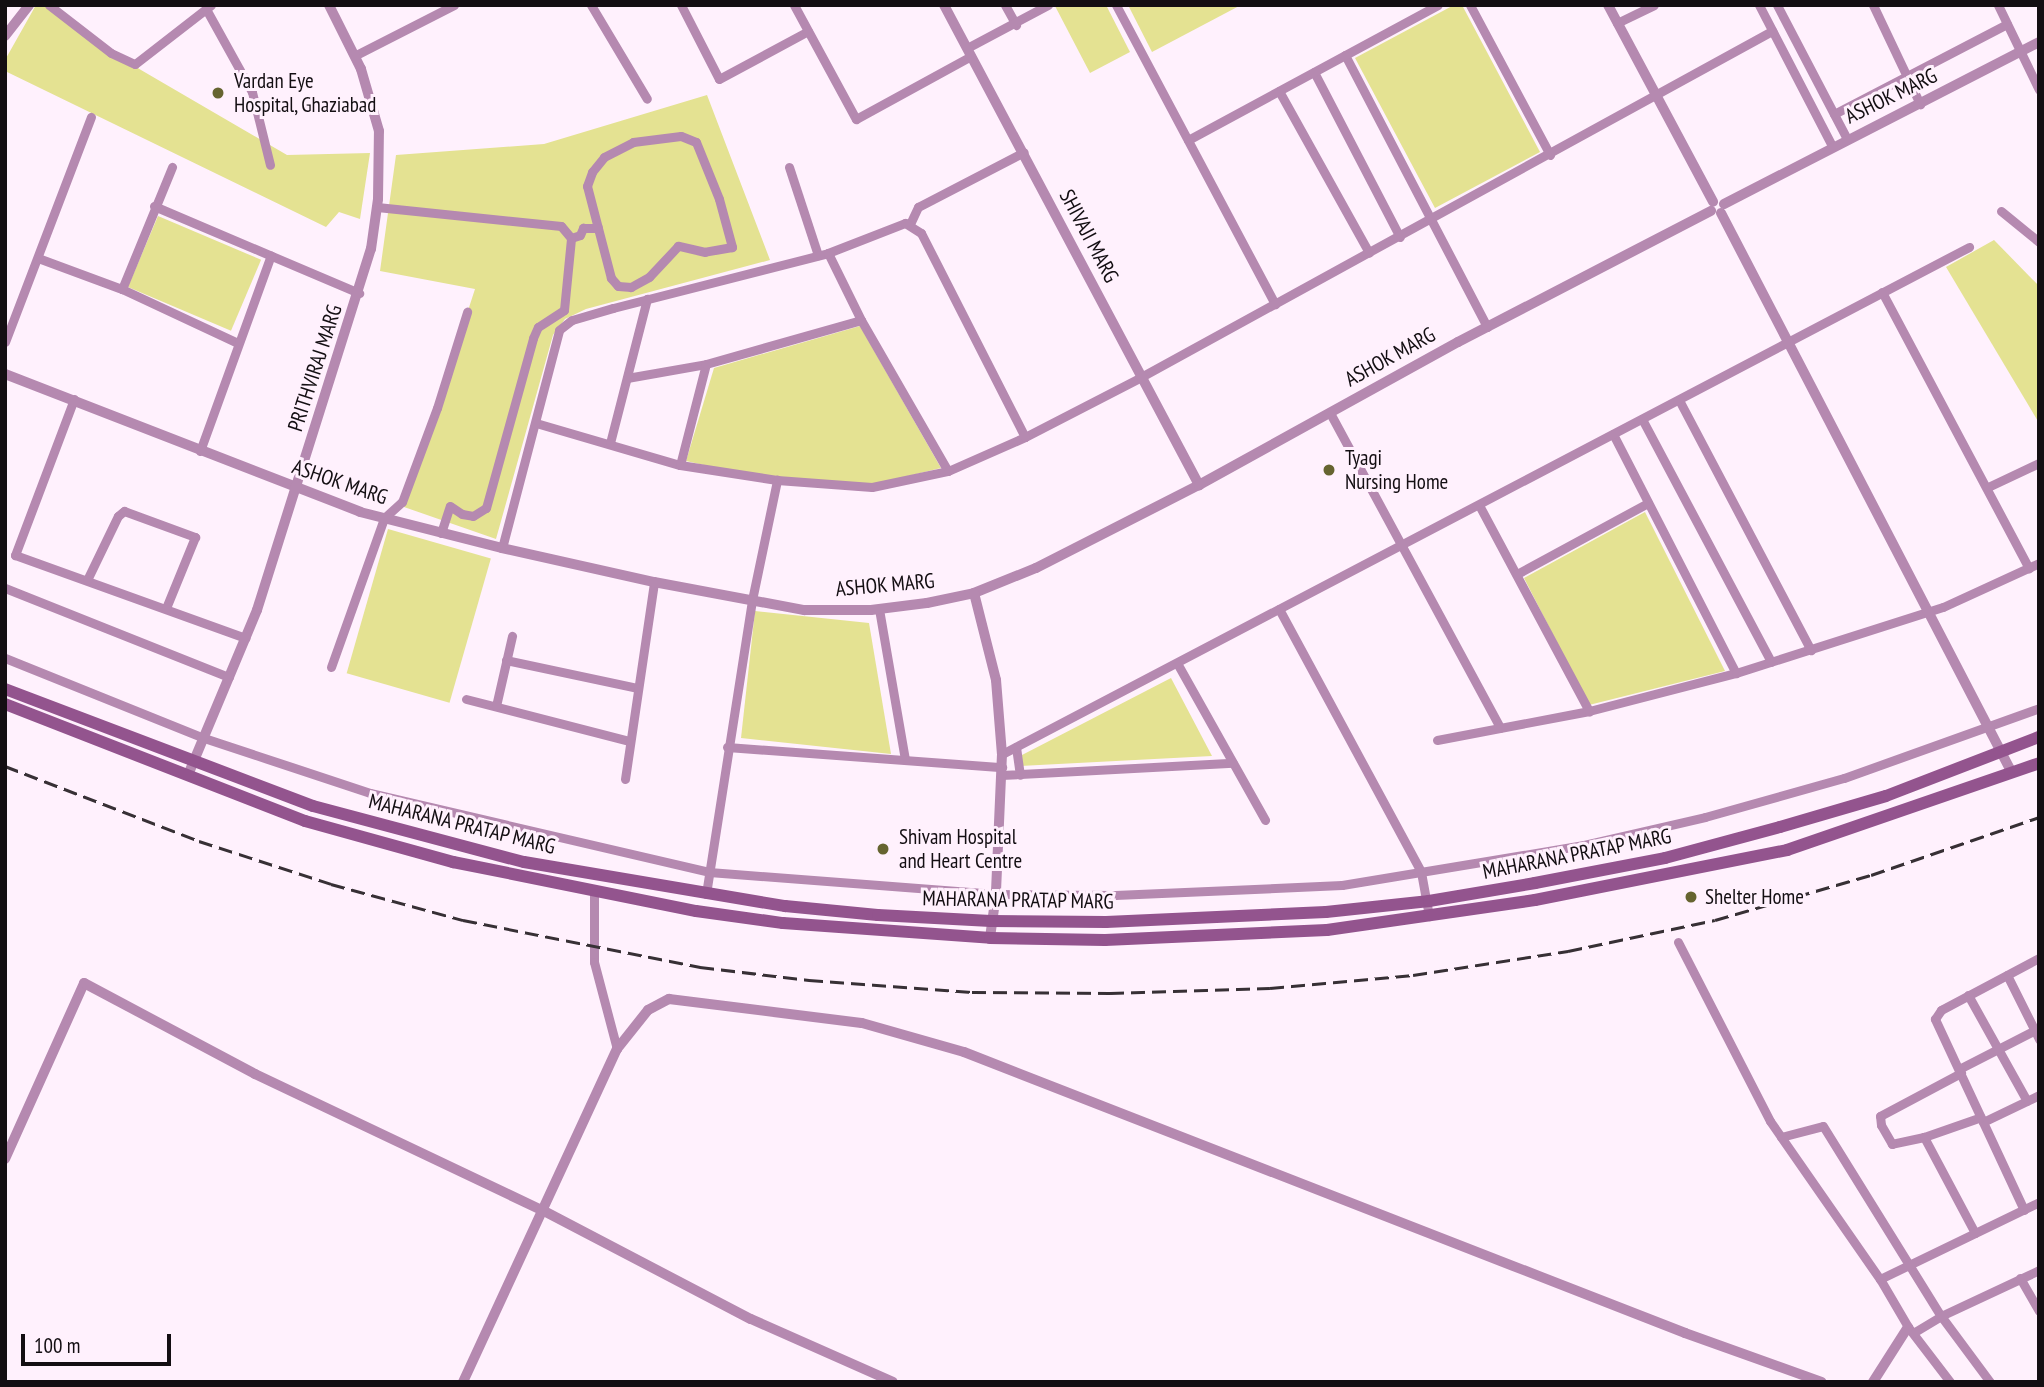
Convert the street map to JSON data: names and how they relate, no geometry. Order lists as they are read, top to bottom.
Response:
{
  "streets": {
    "main road": ["MAHARANA PRATAP MARG"],
    "street": ["ASHOK MARG", "SHIVAJI MARG", "PRITHVIRAJ MARG"]
  },
  "crossings": [
    ["ASHOK MARG", "SHIVAJI MARG"],
    ["ASHOK MARG", "PRITHVIRAJ MARG"],
    ["PRITHVIRAJ MARG", "MAHARANA PRATAP MARG"]
  ],
  "places": [
    "Vardan Eye Hospital, Ghaziabad",
    "Tyagi Nursing Home",
    "Shivam Hospital and Heart Centre",
    "Shelter Home"
  ],
  "scale_bar": "100 m"
}
